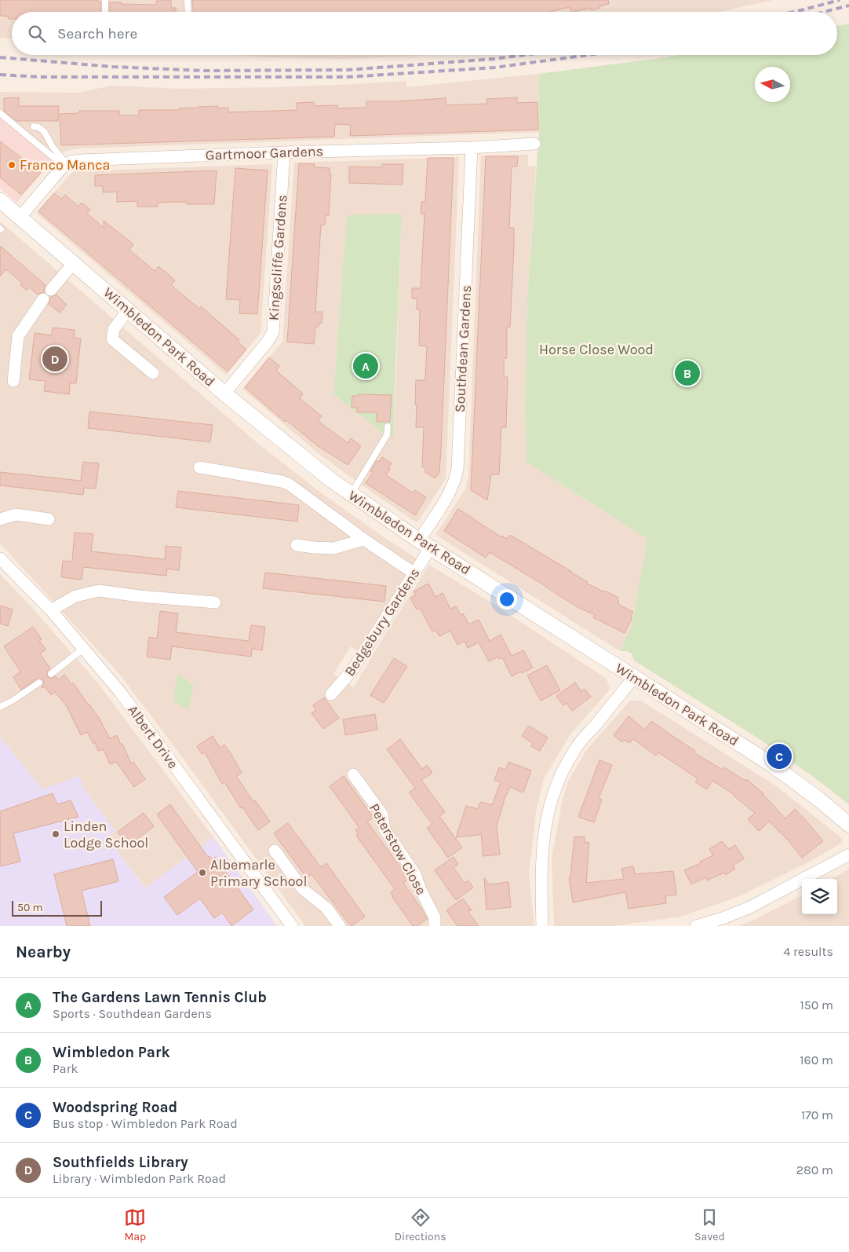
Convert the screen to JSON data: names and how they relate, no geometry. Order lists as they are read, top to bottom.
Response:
{
  "streets": {
    "street": [
      "Gartmoor Gardens",
      "Kingscliffe Gardens",
      "Wimbledon Park Road",
      "Southdean Gardens",
      "Bedgebury Gardens",
      "Albert Drive",
      "Peterstow Close"
    ]
  },
  "crossings": [
    ["Gartmoor Gardens", "Kingscliffe Gardens"],
    ["Gartmoor Gardens", "Southdean Gardens"],
    ["Kingscliffe Gardens", "Wimbledon Park Road"],
    ["Wimbledon Park Road", "Southdean Gardens"],
    ["Wimbledon Park Road", "Bedgebury Gardens"],
    ["Southdean Gardens", "Bedgebury Gardens"]
  ],
  "parks": ["Horse Close Wood"],
  "places": ["Franco Manca", "Linden Lodge School", "Albemarle Primary School"],
  "scale_bar": "50 m",
  "north": "left",
  "page": {
    "search": "Search here",
    "pins": [
      "D",
      "A",
      "B",
      "C"
    ],
    "scale": "50 m",
    "heading": ["Nearby", "4 results"],
    "list": [
      {
        "mark": "A",
        "name": "The Gardens Lawn Tennis Club",
        "note": "Sports · Southdean Gardens",
        "value": "150 m"
      },
      {
        "mark": "B",
        "name": "Wimbledon Park",
        "note": "Park",
        "value": "160 m"
      },
      {
        "mark": "C",
        "name": "Woodspring Road",
        "note": "Bus stop · Wimbledon Park Road",
        "value": "170 m"
      },
      {
        "mark": "D",
        "name": "Southfields Library",
        "note": "Library · Wimbledon Park Road",
        "value": "280 m"
      }
    ],
    "nav": ["Map", "Directions", "Saved"]
  }
}
